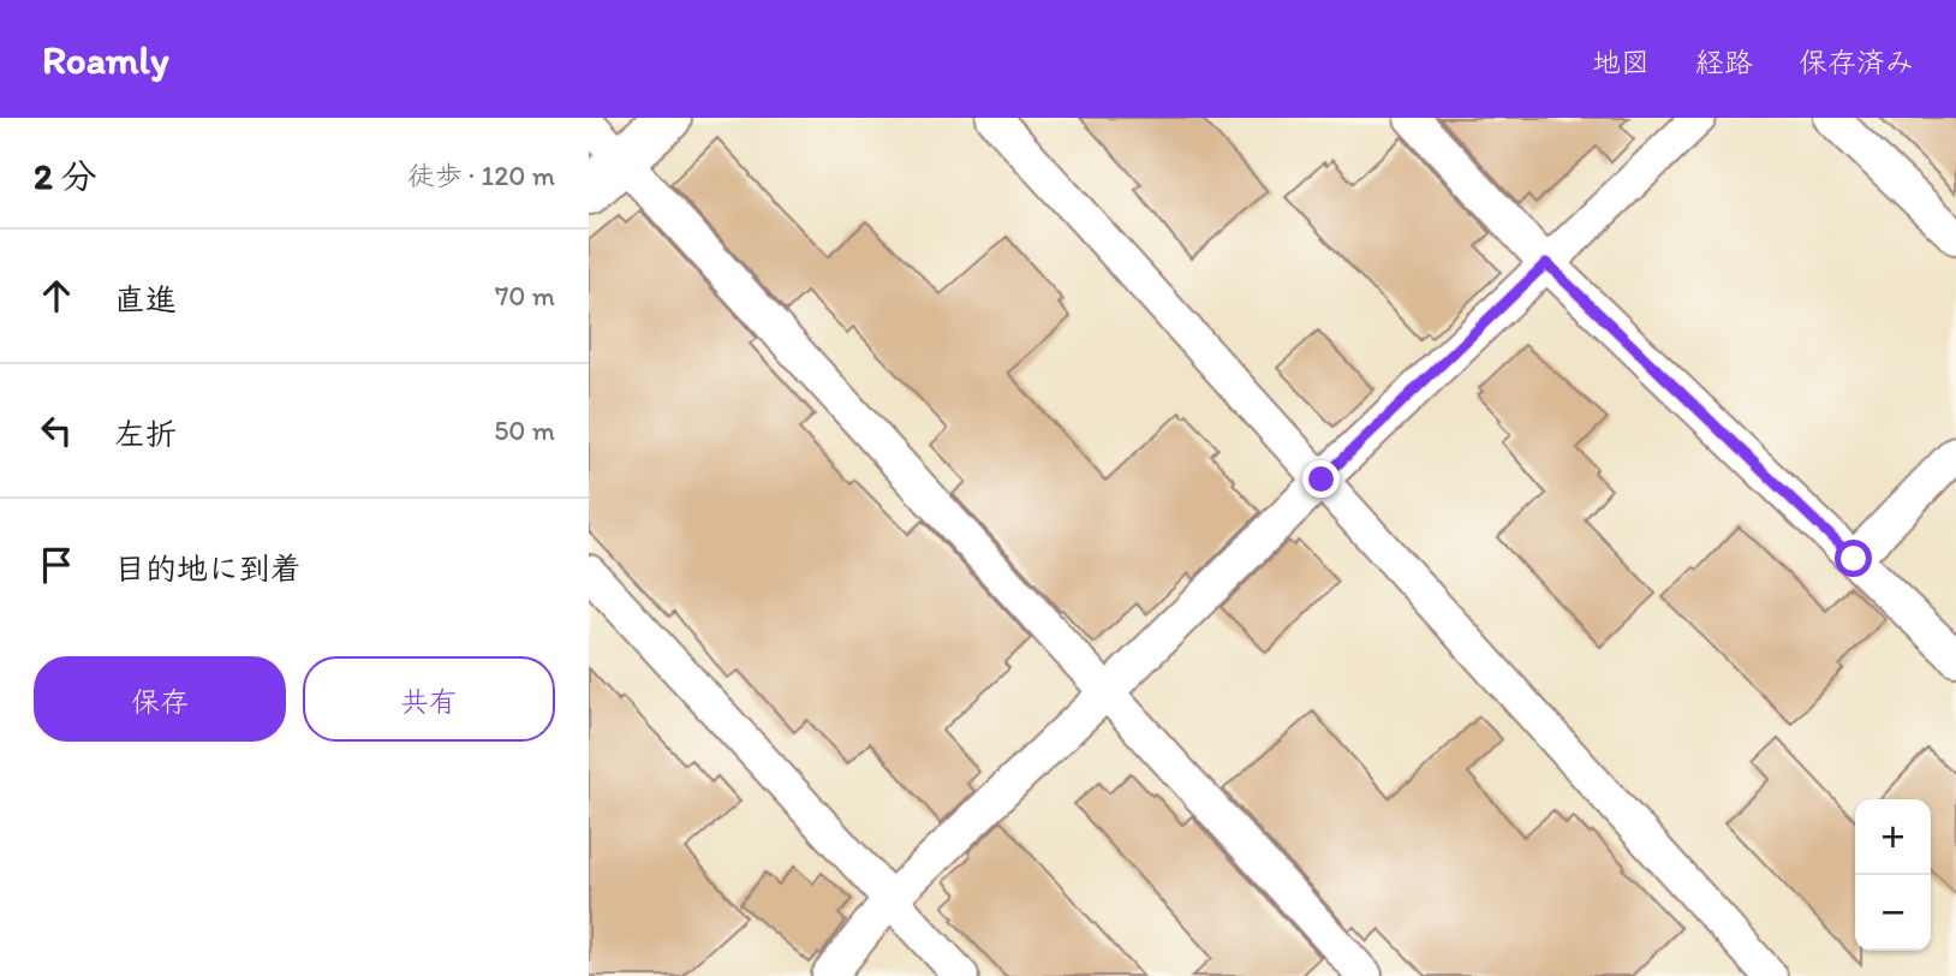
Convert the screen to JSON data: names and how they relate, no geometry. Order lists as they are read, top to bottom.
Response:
{
  "page": {
    "header": "Roamly",
    "nav": ["地図", "経路", "保存済み"],
    "heading": ["2 分", "徒歩 · 120 m"],
    "list": [
      ["直進", "70 m"],
      ["左折", "50 m"],
      "目的地に到着"
    ],
    "buttons": ["保存", "共有"],
    "map_buttons": ["+", "−"]
  }
}
